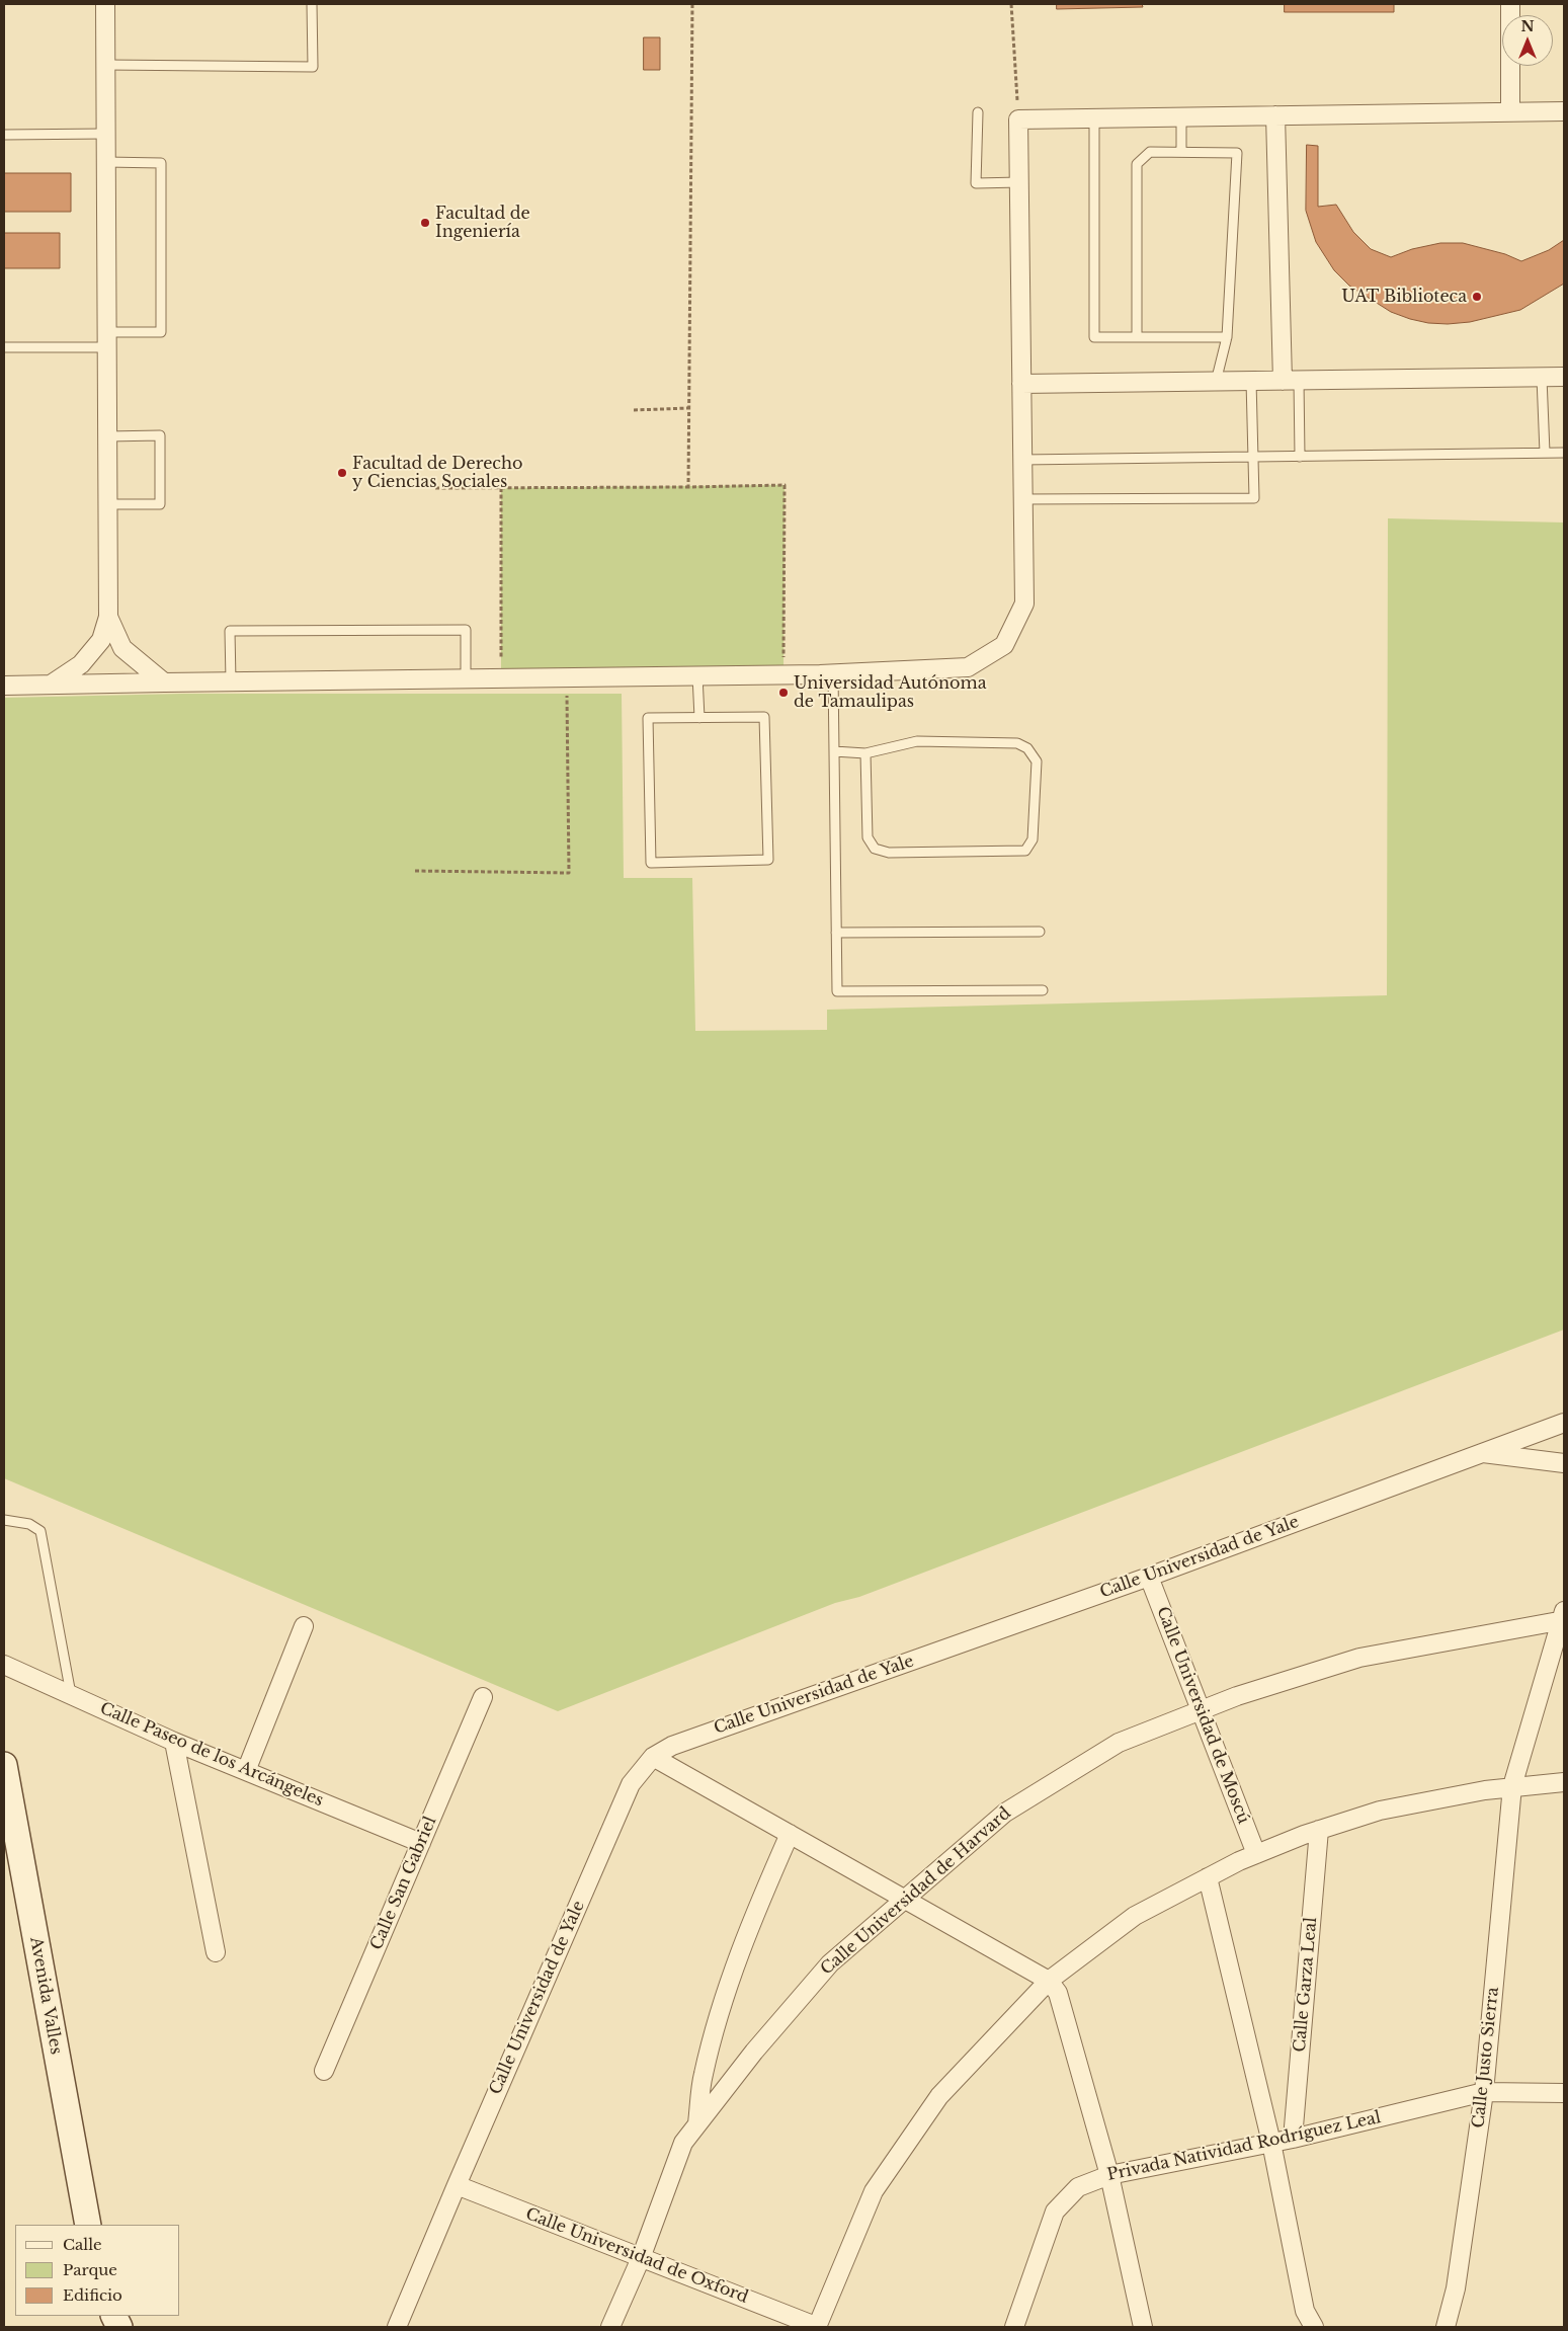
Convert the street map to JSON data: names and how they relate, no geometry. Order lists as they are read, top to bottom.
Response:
{
  "streets": {
    "main road": ["Avenida Valles"],
    "street": [
      "Calle Universidad de Yale",
      "Calle Universidad de Moscú",
      "Calle Paseo de los Arcángeles",
      "Calle San Gabriel",
      "Calle Universidad de Harvard",
      "Calle Garza Leal",
      "Calle Justo Sierra",
      "Privada Natividad Rodríguez Leal",
      "Calle Universidad de Oxford"
    ]
  },
  "crossings": [
    ["Calle Universidad de Yale", "Calle Universidad de Moscú"],
    ["Calle Universidad de Yale", "Calle Universidad de Oxford"],
    ["Calle Universidad de Moscú", "Calle Universidad de Harvard"],
    ["Calle Paseo de los Arcángeles", "Calle San Gabriel"],
    ["Calle Universidad de Harvard", "Calle Justo Sierra"],
    ["Calle Universidad de Harvard", "Calle Universidad de Oxford"],
    ["Calle Garza Leal", "Privada Natividad Rodríguez Leal"],
    ["Calle Justo Sierra", "Privada Natividad Rodríguez Leal"]
  ],
  "places": [
    "Facultad de Ingeniería",
    "UAT Biblioteca",
    "Facultad de Derecho y Ciencias Sociales",
    "Universidad Autónoma de Tamaulipas"
  ],
  "legend": ["Calle", "Parque", "Edificio"],
  "north": "top"
}
